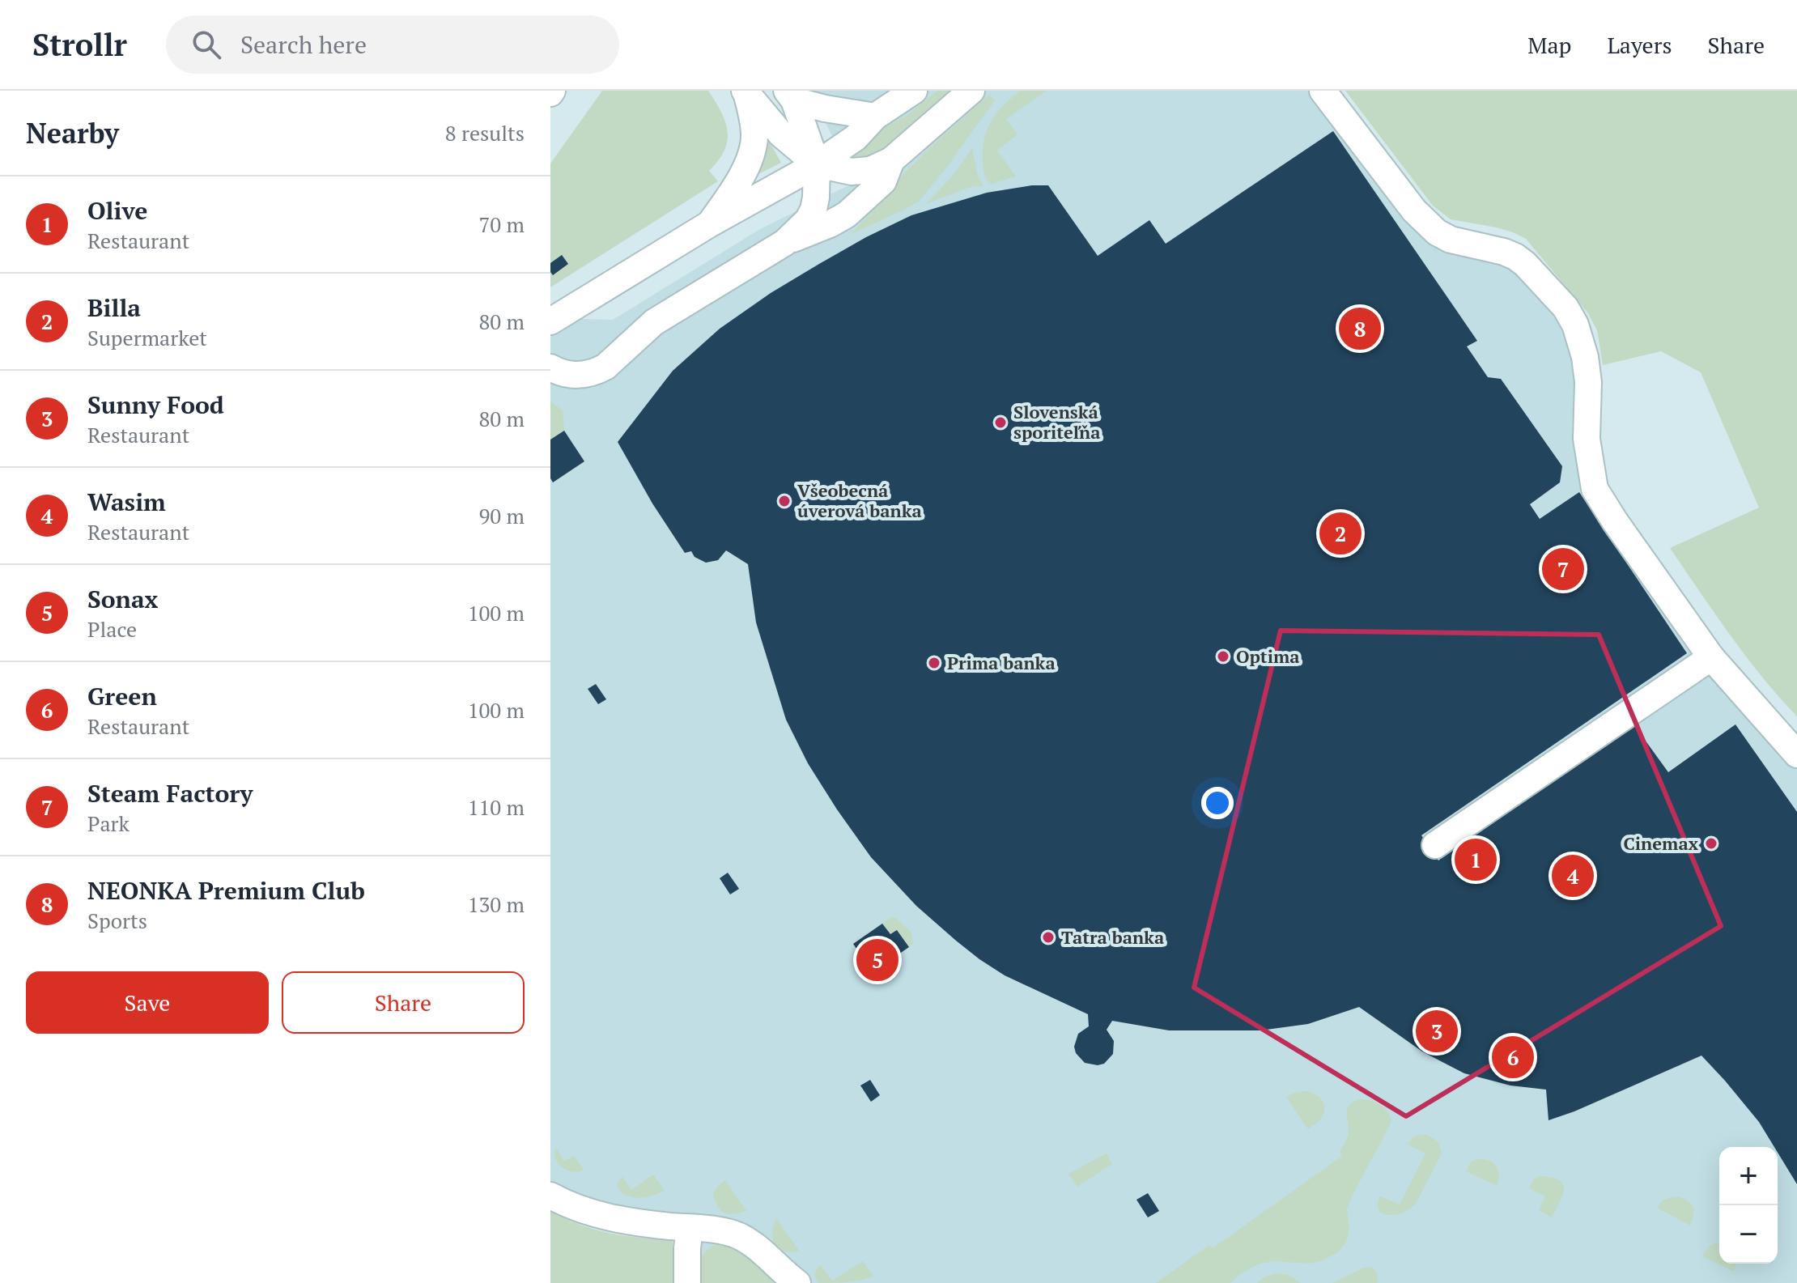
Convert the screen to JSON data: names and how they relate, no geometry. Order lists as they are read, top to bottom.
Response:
{
  "places": [
    "Slovenská sporiteľňa",
    "Všeobecná úverová banka",
    "Optima",
    "Prima banka",
    "Cinemax",
    "Tatra banka"
  ],
  "page": {
    "header": "Strollr",
    "search": "Search here",
    "nav": ["Map", "Layers", "Share"],
    "heading": ["Nearby", "8 results"],
    "list": [
      {
        "mark": "1",
        "name": "Olive",
        "note": "Restaurant",
        "value": "70 m"
      },
      {
        "mark": "2",
        "name": "Billa",
        "note": "Supermarket",
        "value": "80 m"
      },
      {
        "mark": "3",
        "name": "Sunny Food",
        "note": "Restaurant",
        "value": "80 m"
      },
      {
        "mark": "4",
        "name": "Wasim",
        "note": "Restaurant",
        "value": "90 m"
      },
      {
        "mark": "5",
        "name": "Sonax",
        "note": "Place",
        "value": "100 m"
      },
      {
        "mark": "6",
        "name": "Green",
        "note": "Restaurant",
        "value": "100 m"
      },
      {
        "mark": "7",
        "name": "Steam Factory",
        "note": "Park",
        "value": "110 m"
      },
      {
        "mark": "8",
        "name": "NEONKA Premium Club",
        "note": "Sports",
        "value": "130 m"
      }
    ],
    "pins": [
      "8",
      "2",
      "7",
      "1",
      "4",
      "5",
      "3",
      "6"
    ],
    "buttons": ["Save", "Share"],
    "map_buttons": ["+", "−"]
  }
}
